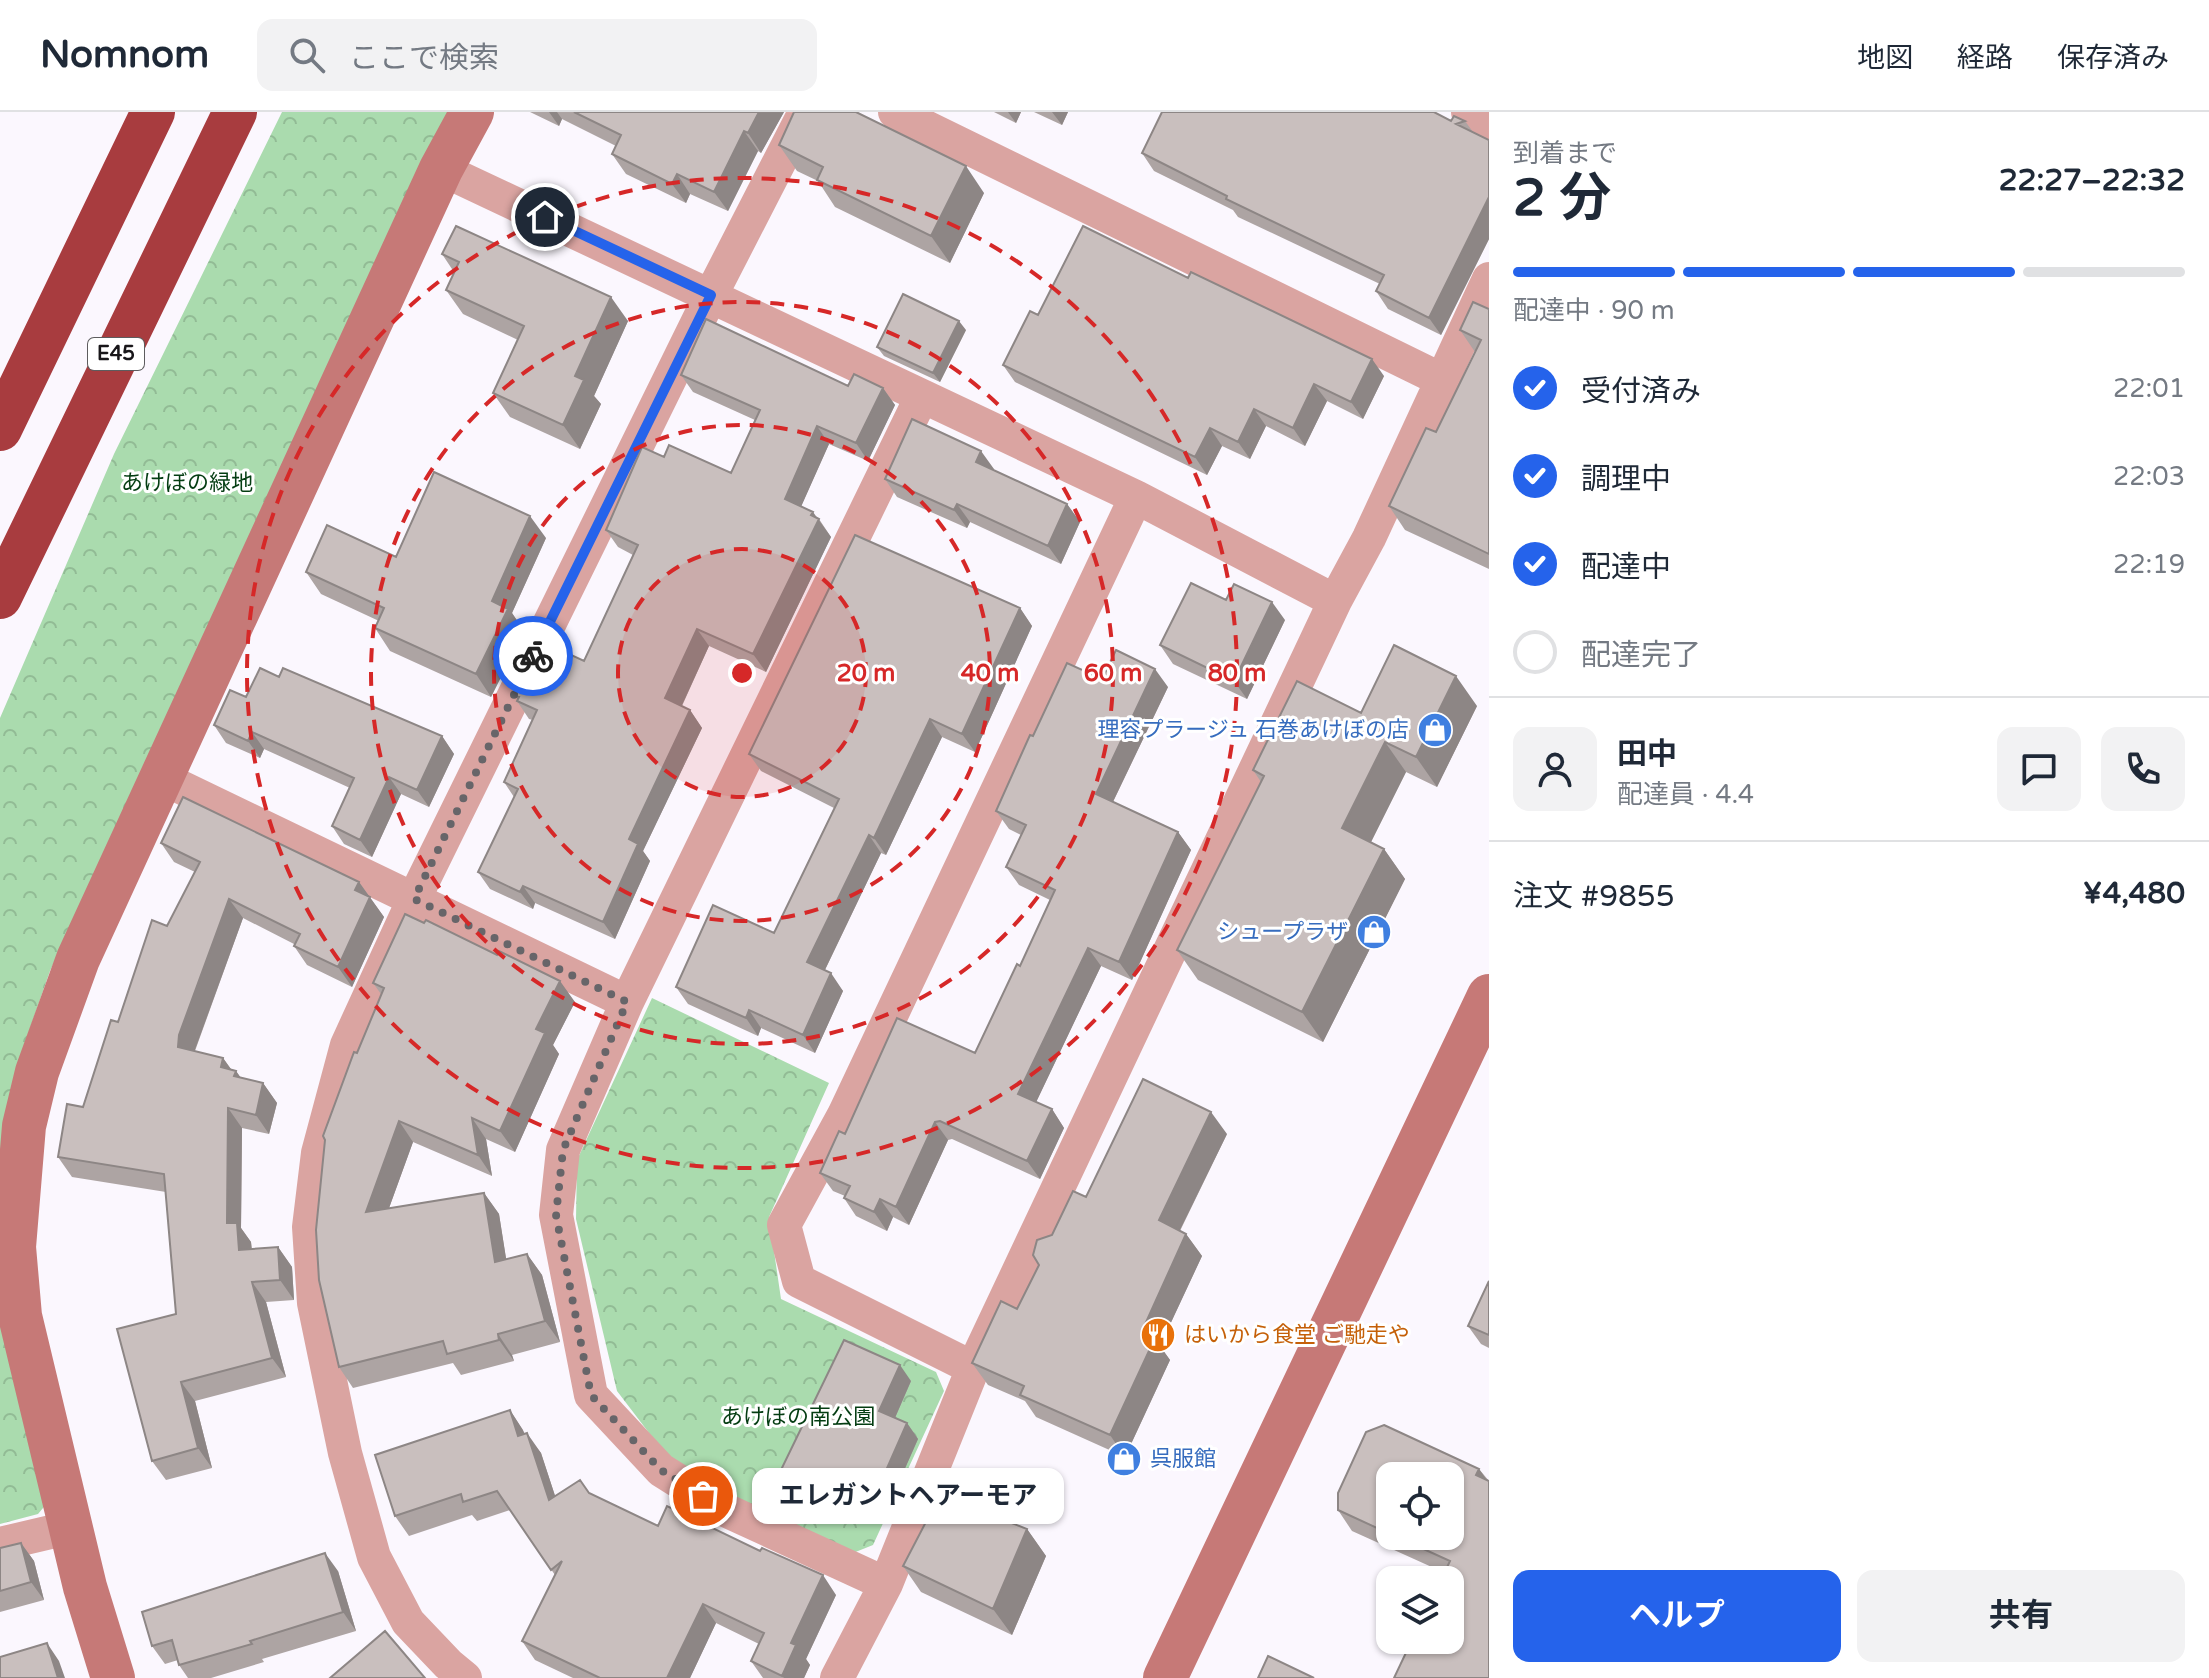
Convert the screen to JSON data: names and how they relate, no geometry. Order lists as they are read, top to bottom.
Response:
{
  "streets": {
    "highway": ["E45"]
  },
  "parks": ["あけぼの緑地", "あけぼの南公園"],
  "places": {
    "shop": ["理容プラージュ 石巻あけぼの店", "シュープラザ", "呉服館"],
    "restaurant": ["はいから食堂 ご馳走や"],
    "other": ["エレガントヘアーモア"]
  },
  "page": {
    "header": "Nomnom",
    "search": "ここで検索",
    "nav": ["地図", "経路", "保存済み"],
    "heading": ["2 分", "到着まで", "22:27–22:32"],
    "panel": [
      "田中",
      "配達員 · 4.4",
      "注文 #9855",
      "¥4,480"
    ],
    "bar": "配達中 · 90 m",
    "list": [
      ["受付済み", "22:01"],
      ["調理中", "22:03"],
      ["配達中", "22:19"],
      "配達完了"
    ],
    "bubble": "エレガントヘアーモア",
    "buttons": ["ヘルプ", "共有"]
  },
  "rings": [
    "20 m",
    "40 m",
    "60 m",
    "80 m"
  ]
}
